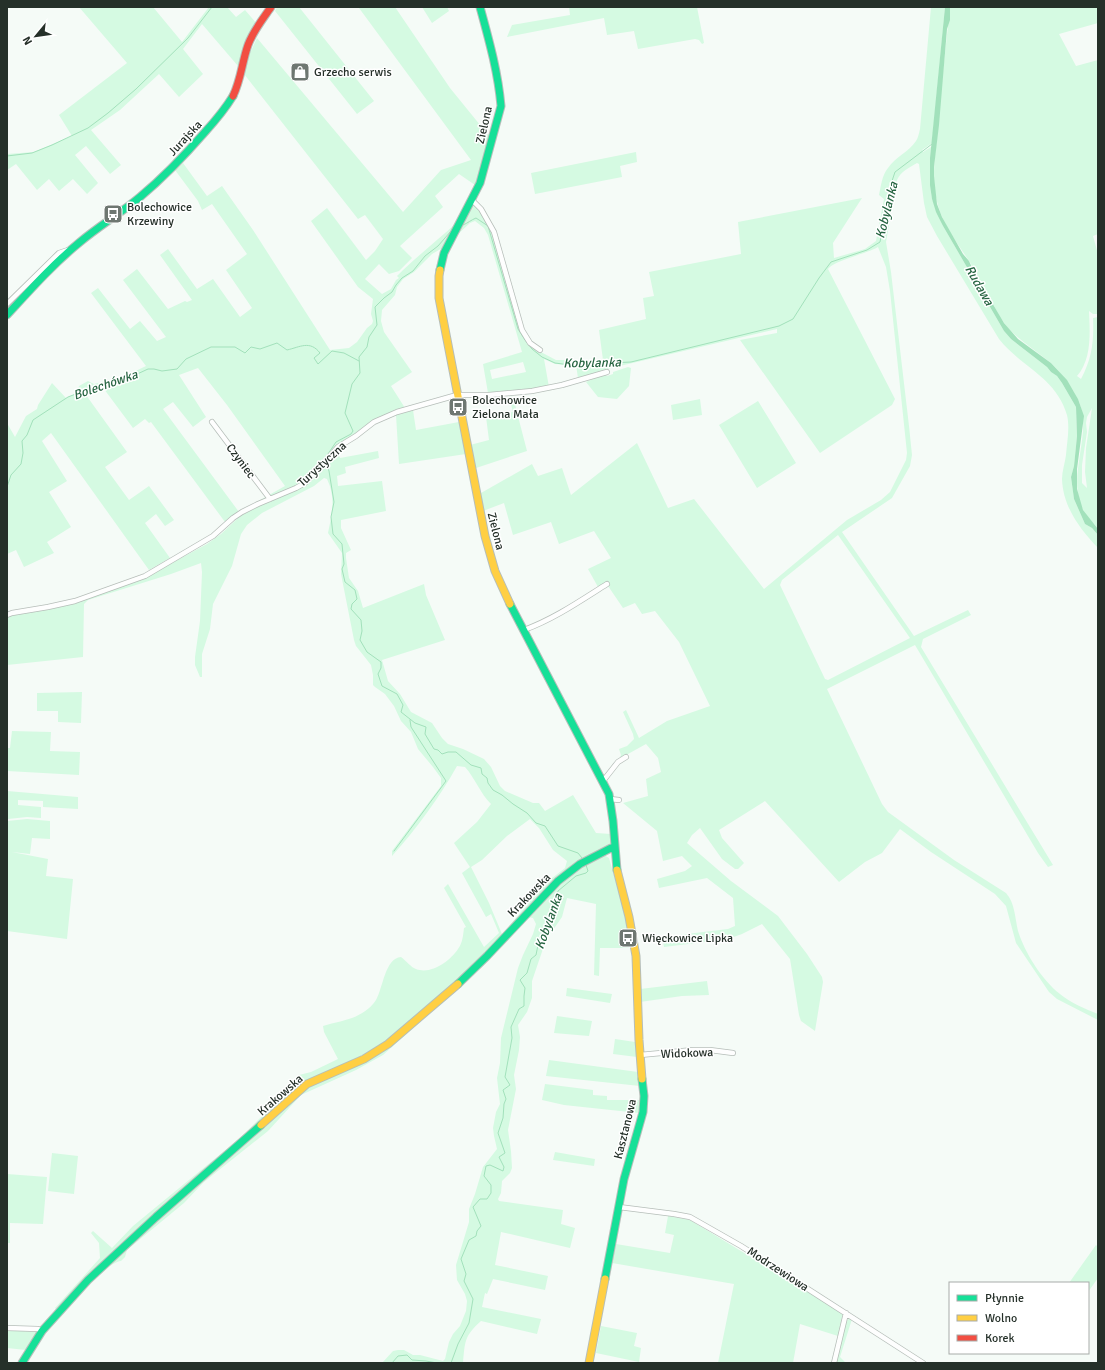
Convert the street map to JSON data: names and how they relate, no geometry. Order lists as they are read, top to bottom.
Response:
{
  "streets": {
    "street": [
      "Zielona",
      "Jurajska",
      "Czyniec",
      "Turystyczna",
      "Krakowska",
      "Widokowa",
      "Kasztanowa",
      "Modrzewiowa"
    ]
  },
  "crossings": [
    ["Zielona", "Turystyczna"],
    ["Zielona", "Krakowska"],
    ["Zielona", "Kasztanowa"],
    ["Czyniec", "Turystyczna"],
    ["Krakowska", "Kasztanowa"],
    ["Widokowa", "Kasztanowa"],
    ["Kasztanowa", "Modrzewiowa"]
  ],
  "water": ["Kobylanka", "Rudawa", "Bolechówka"],
  "places": {
    "shop": ["Grzecho serwis"],
    "bus stop": ["Bolechowice Krzewiny", "Bolechowice Zielona Mała", "Więckowice Lipka"]
  },
  "legend": ["Płynnie", "Wolno", "Korek"],
  "north": "bottom left"
}
